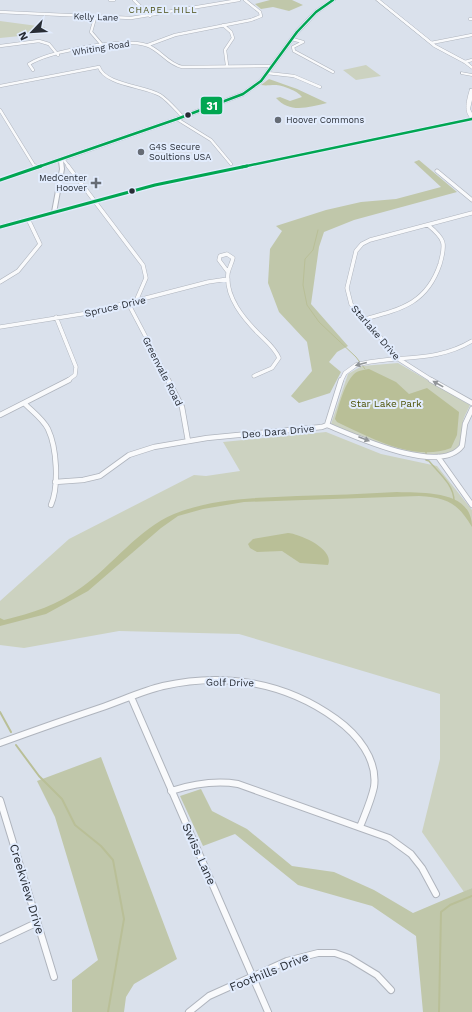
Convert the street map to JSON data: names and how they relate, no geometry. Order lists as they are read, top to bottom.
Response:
{
  "streets": {
    "street": [
      "Kelly Lane",
      "Whiting Road",
      "Spruce Drive",
      "Starlake Drive",
      "Greenvale Road",
      "Deo Dara Drive",
      "Golf Drive",
      "Swiss Lane",
      "Creekview Drive",
      "Foothills Drive"
    ]
  },
  "crossings": [
    ["Spruce Drive", "Greenvale Road"],
    ["Greenvale Road", "Deo Dara Drive"],
    ["Golf Drive", "Swiss Lane"],
    ["Swiss Lane", "Foothills Drive"]
  ],
  "districts": ["CHAPEL HILL"],
  "parks": ["Star Lake Park"],
  "places": {
    "other": ["Hoover Commons", "G4S Secure Soultions USA"],
    "health": ["MedCenter Hoover"]
  },
  "lines": ["transit line 31"],
  "north": "bottom left"
}
